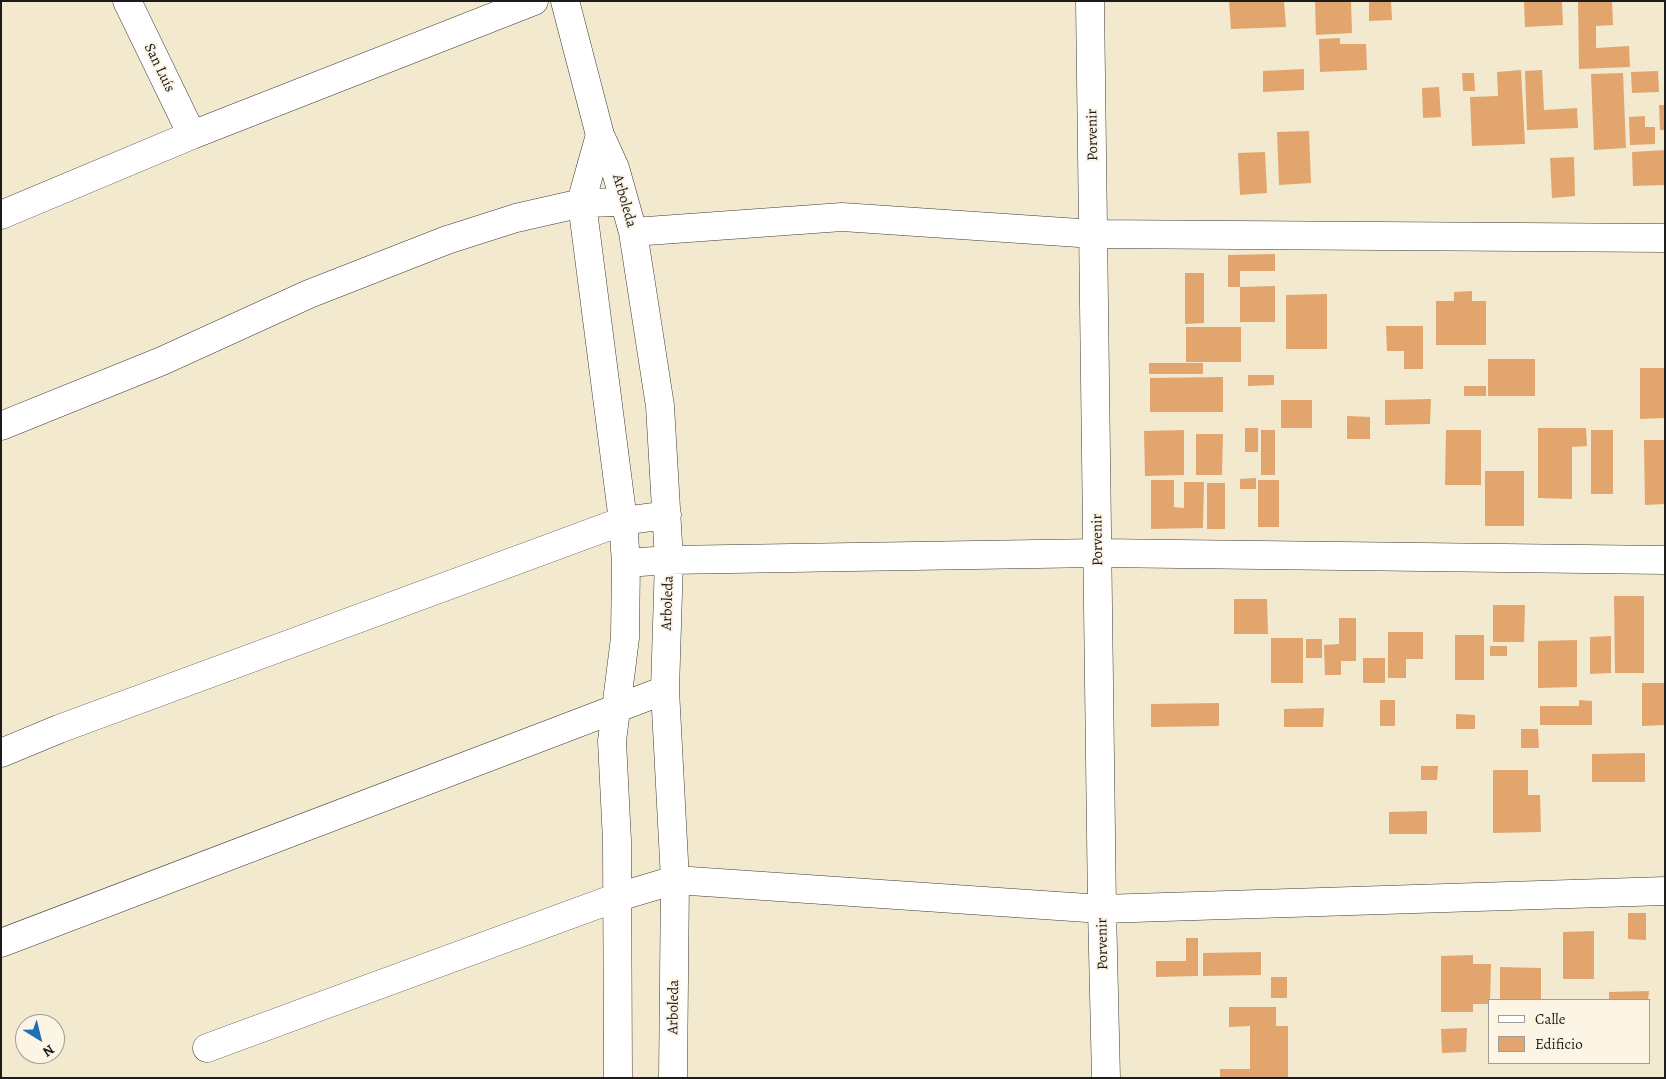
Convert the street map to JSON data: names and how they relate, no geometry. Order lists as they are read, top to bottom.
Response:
{
  "streets": {
    "street": ["San Luís", "Porvenir", "Arboleda"]
  },
  "legend": ["Calle", "Edificio"],
  "north": "bottom right"
}
